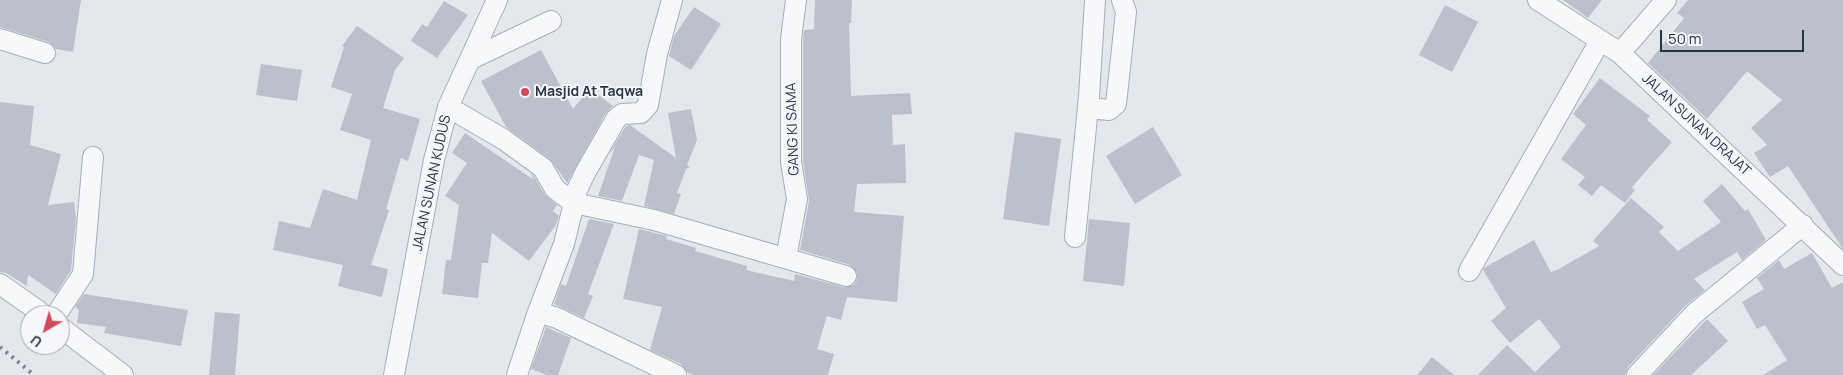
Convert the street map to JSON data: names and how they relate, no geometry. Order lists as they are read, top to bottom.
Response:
{
  "streets": {
    "street": ["JALAN SUNAN DRAJAT", "GANG KI SAMA", "JALAN SUNAN KUDUS"]
  },
  "places": ["Masjid At Taqwa"],
  "scale_bar": "50 m",
  "north": "bottom left"
}
